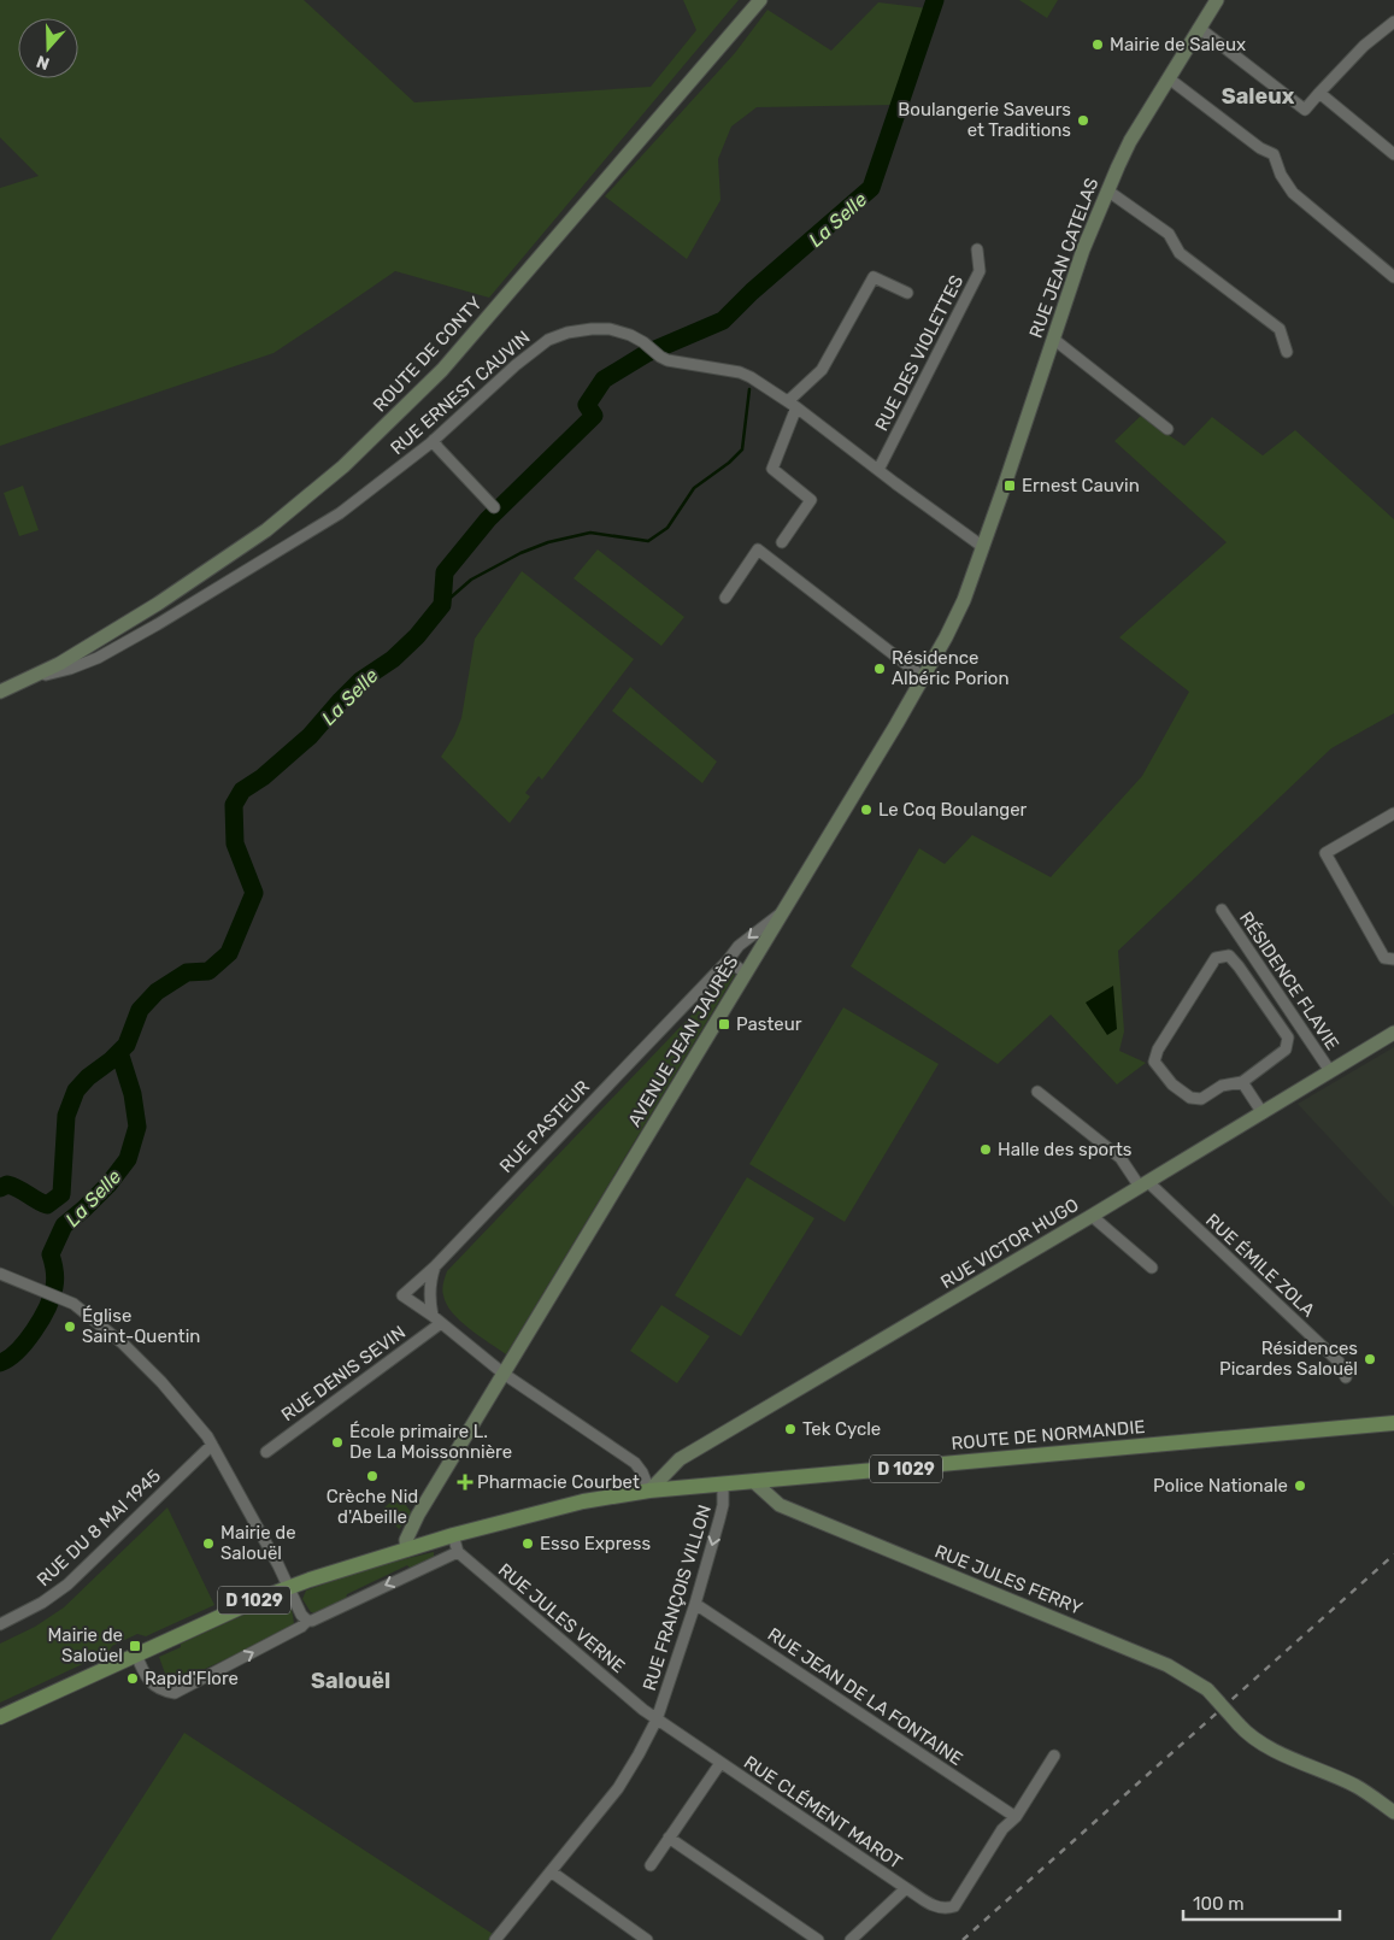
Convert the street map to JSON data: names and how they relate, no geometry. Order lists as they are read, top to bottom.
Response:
{
  "streets": {
    "main road": ["ROUTE DE NORMANDIE", "D 1029"],
    "street": [
      "RUE JEAN CATELAS",
      "RUE DES VIOLETTES",
      "ROUTE DE CONTY",
      "RUE ERNEST CAUVIN",
      "RÉSIDENCE FLAVIE",
      "AVENUE JEAN JAURÈS",
      "RUE PASTEUR",
      "RUE VICTOR HUGO",
      "RUE ÉMILE ZOLA",
      "RUE DENIS SEVIN",
      "RUE DU 8 MAI 1945",
      "RUE JULES FERRY",
      "RUE FRANÇOIS VILLON",
      "RUE JULES VERNE",
      "RUE JEAN DE LA FONTAINE",
      "RUE CLÉMENT MAROT"
    ]
  },
  "crossings": [
    ["RUE JEAN CATELAS", "RUE ERNEST CAUVIN"],
    ["RUE JEAN CATELAS", "AVENUE JEAN JAURÈS"],
    ["RUE DES VIOLETTES", "RUE ERNEST CAUVIN"],
    ["ROUTE DE CONTY", "RUE ERNEST CAUVIN"],
    ["RUE ERNEST CAUVIN", "AVENUE JEAN JAURÈS"],
    ["RÉSIDENCE FLAVIE", "RUE VICTOR HUGO"],
    ["AVENUE JEAN JAURÈS", "RUE PASTEUR"],
    ["AVENUE JEAN JAURÈS", "ROUTE DE NORMANDIE"],
    ["AVENUE JEAN JAURÈS", "D 1029"],
    ["RUE PASTEUR", "RUE DENIS SEVIN"],
    ["RUE VICTOR HUGO", "RUE ÉMILE ZOLA"],
    ["RUE VICTOR HUGO", "ROUTE DE NORMANDIE"],
    ["ROUTE DE NORMANDIE", "D 1029"],
    ["ROUTE DE NORMANDIE", "RUE JULES FERRY"],
    ["ROUTE DE NORMANDIE", "RUE FRANÇOIS VILLON"],
    ["RUE FRANÇOIS VILLON", "RUE JULES VERNE"],
    ["RUE FRANÇOIS VILLON", "RUE JEAN DE LA FONTAINE"],
    ["RUE FRANÇOIS VILLON", "RUE CLÉMENT MAROT"],
    ["RUE JULES VERNE", "RUE CLÉMENT MAROT"],
    ["RUE JEAN DE LA FONTAINE", "RUE CLÉMENT MAROT"]
  ],
  "districts": ["Saleux", "Salouël"],
  "water": ["La Selle"],
  "places": {
    "other": [
      "Mairie de Saleux",
      "Boulangerie Saveurs et Traditions",
      "Résidence Albéric Porion",
      "Le Coq Boulanger",
      "Halle des sports",
      "Église Saint-Quentin",
      "Résidences Picardes Salouël",
      "Tek Cycle",
      "École primaire L. De La Moissonnière",
      "Crèche Nid d'Abeille",
      "Police Nationale",
      "Mairie de Salouël",
      "Esso Express",
      "Rapid'Flore"
    ],
    "transit": ["Ernest Cauvin", "Pasteur", "Mairie de Saloüel"],
    "health": ["Pharmacie Courbet"]
  },
  "scale_bar": "100 m",
  "north": "bottom"
}
